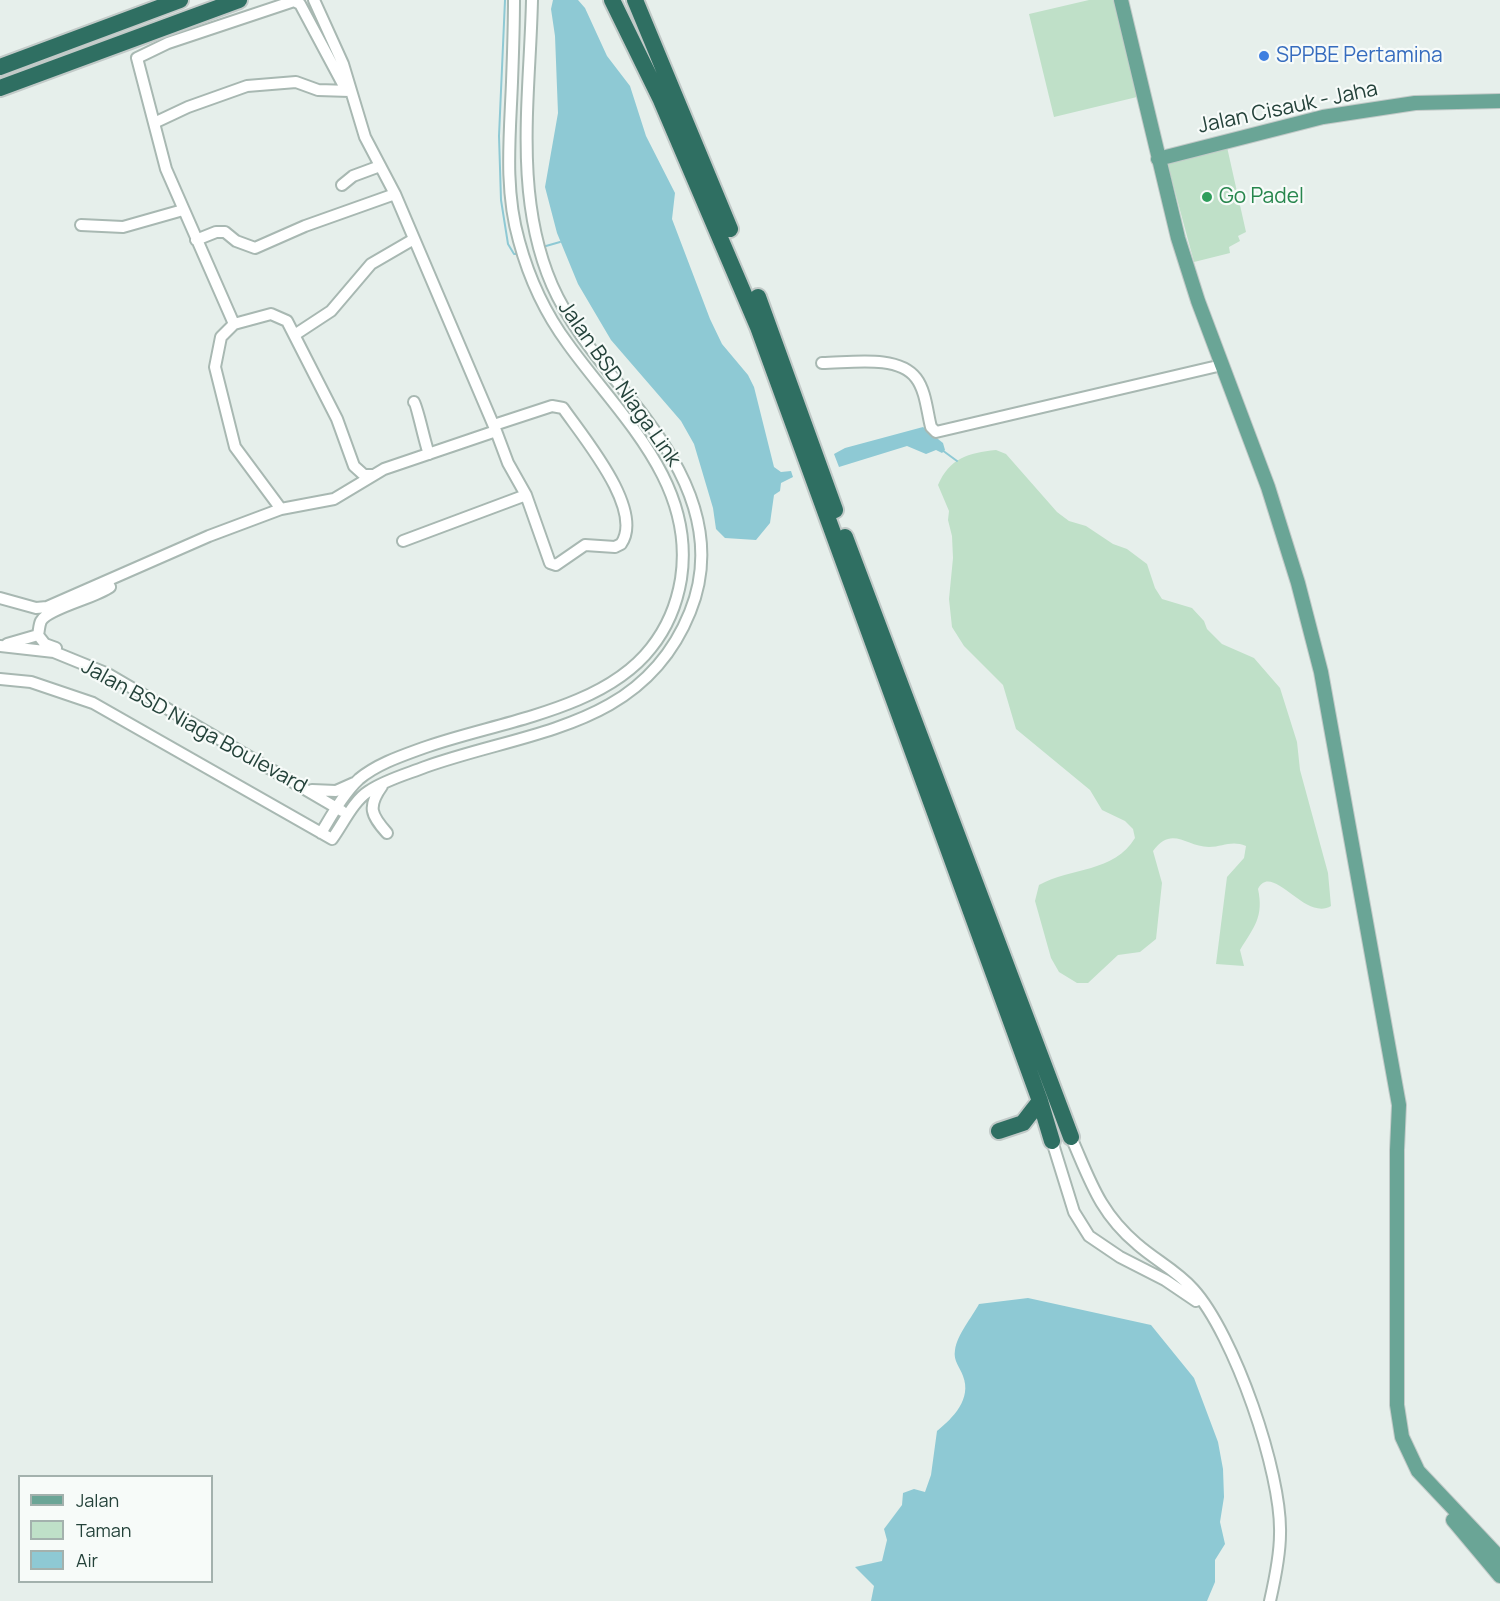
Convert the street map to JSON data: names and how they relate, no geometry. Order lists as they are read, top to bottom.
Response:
{
  "streets": {
    "main road": ["Jalan Cisauk - Jaha"],
    "street": ["Jalan BSD Niaga Link", "Jalan BSD Niaga Boulevard"]
  },
  "crossings": [
    ["Jalan BSD Niaga Link", "Jalan BSD Niaga Boulevard"]
  ],
  "places": ["SPPBE Pertamina", "Go Padel"],
  "legend": ["Jalan", "Taman", "Air"]
}
